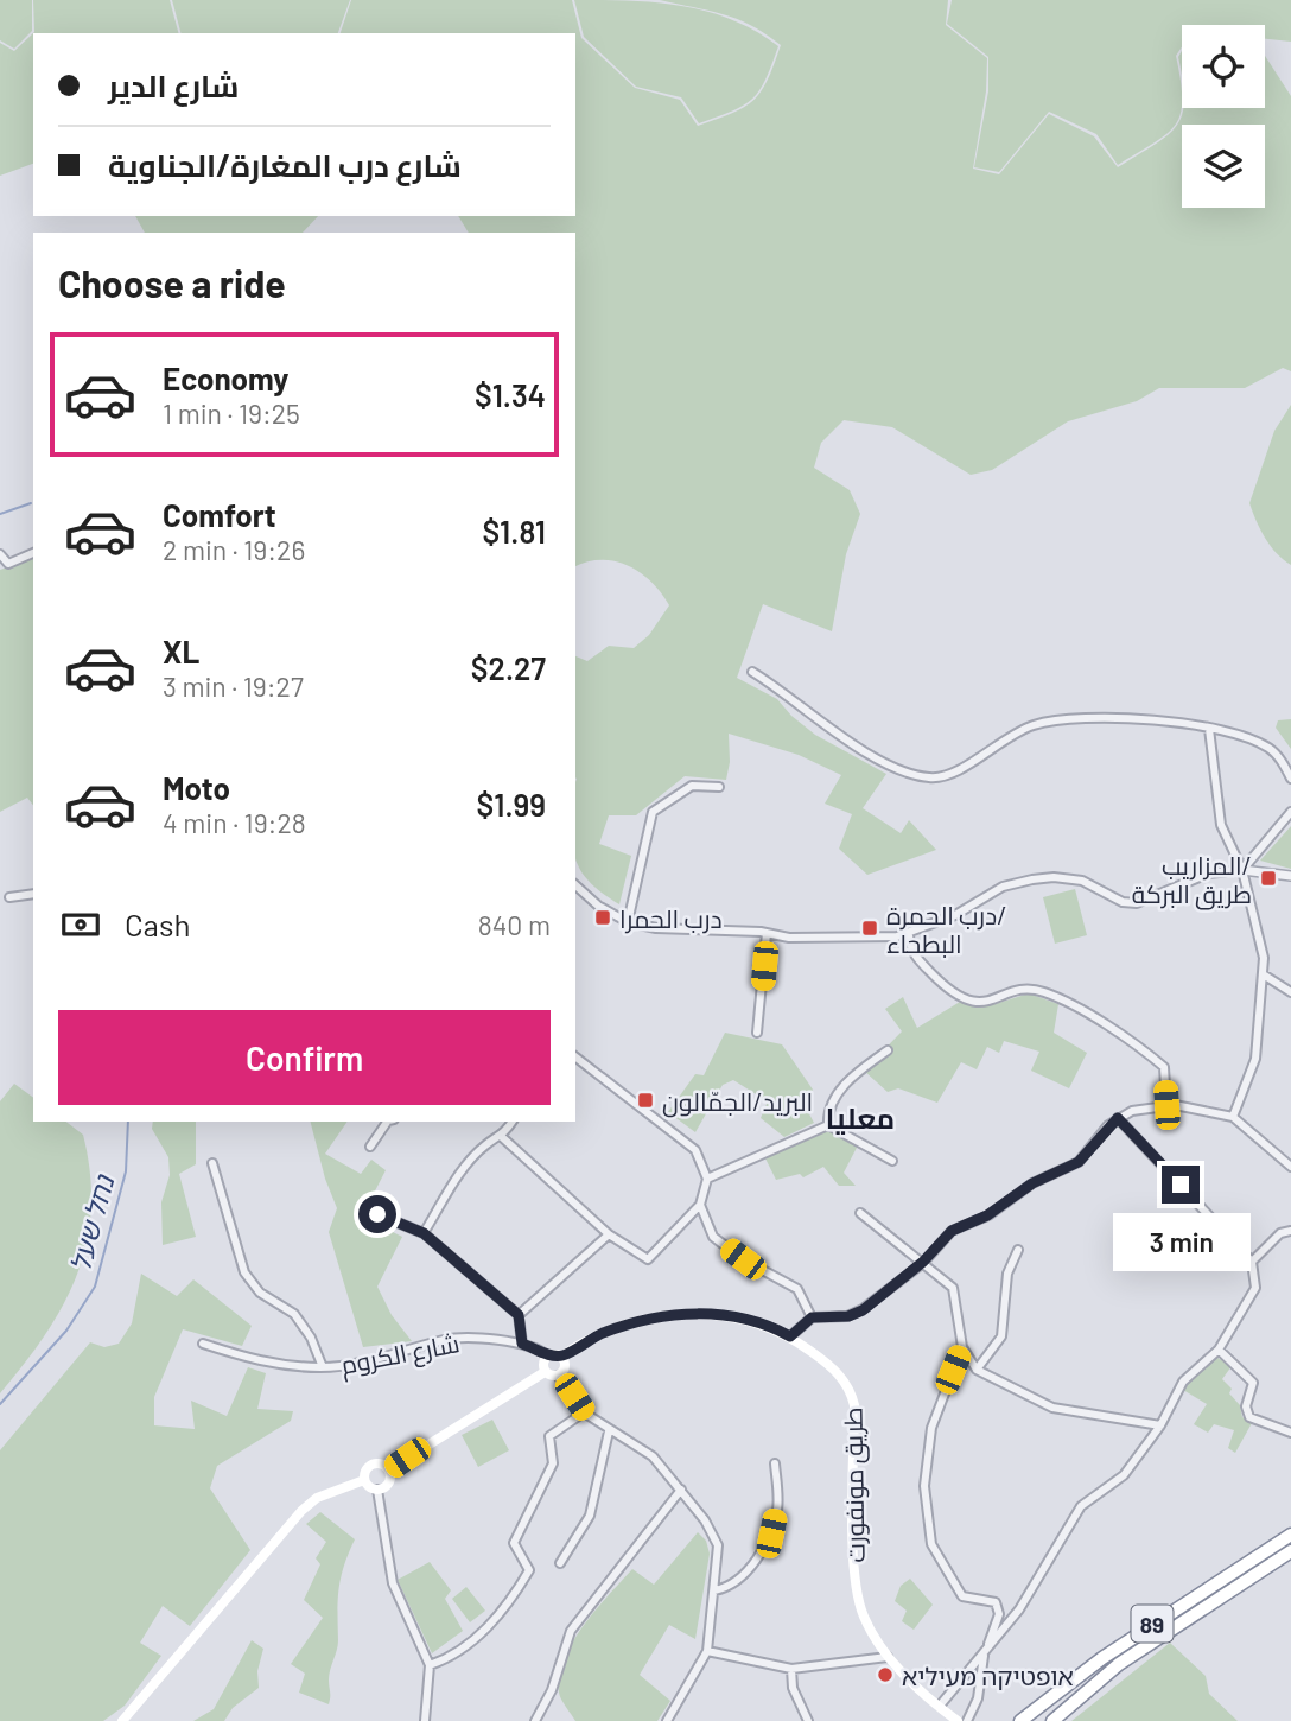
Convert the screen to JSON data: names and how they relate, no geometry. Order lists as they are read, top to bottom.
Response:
{
  "streets": {
    "highway": ["89"],
    "main road": ["طريق مونفورت"],
    "street": ["شارع الكروم"]
  },
  "crossings": [
    ["شارع الكروم", "طريق مونفورت"]
  ],
  "districts": ["معليا"],
  "water": ["נחל שעל"],
  "places": {
    "transit": [
      "المزاريب/ طريق البركة",
      "درب الحمرا",
      "درب الحمرة/ البطحاء",
      "البريد/الجمّالون"
    ],
    "other": ["אופטיקה מעיליא"]
  },
  "page": {
    "banner": ["شارع الدير", "شارع درب المغارة/الجناوية"],
    "heading": "Choose a ride",
    "list": [
      {
        "name": "Economy",
        "note": "1 min · 19:25",
        "value": "$1.34"
      },
      {
        "name": "Comfort",
        "note": "2 min · 19:26",
        "value": "$1.81"
      },
      {
        "name": "XL",
        "note": "3 min · 19:27",
        "value": "$2.27"
      },
      {
        "name": "Moto",
        "note": "4 min · 19:28",
        "value": "$1.99"
      }
    ],
    "pay": ["Cash", "840 m"],
    "buttons": "Confirm",
    "bubble": "3 min"
  }
}
